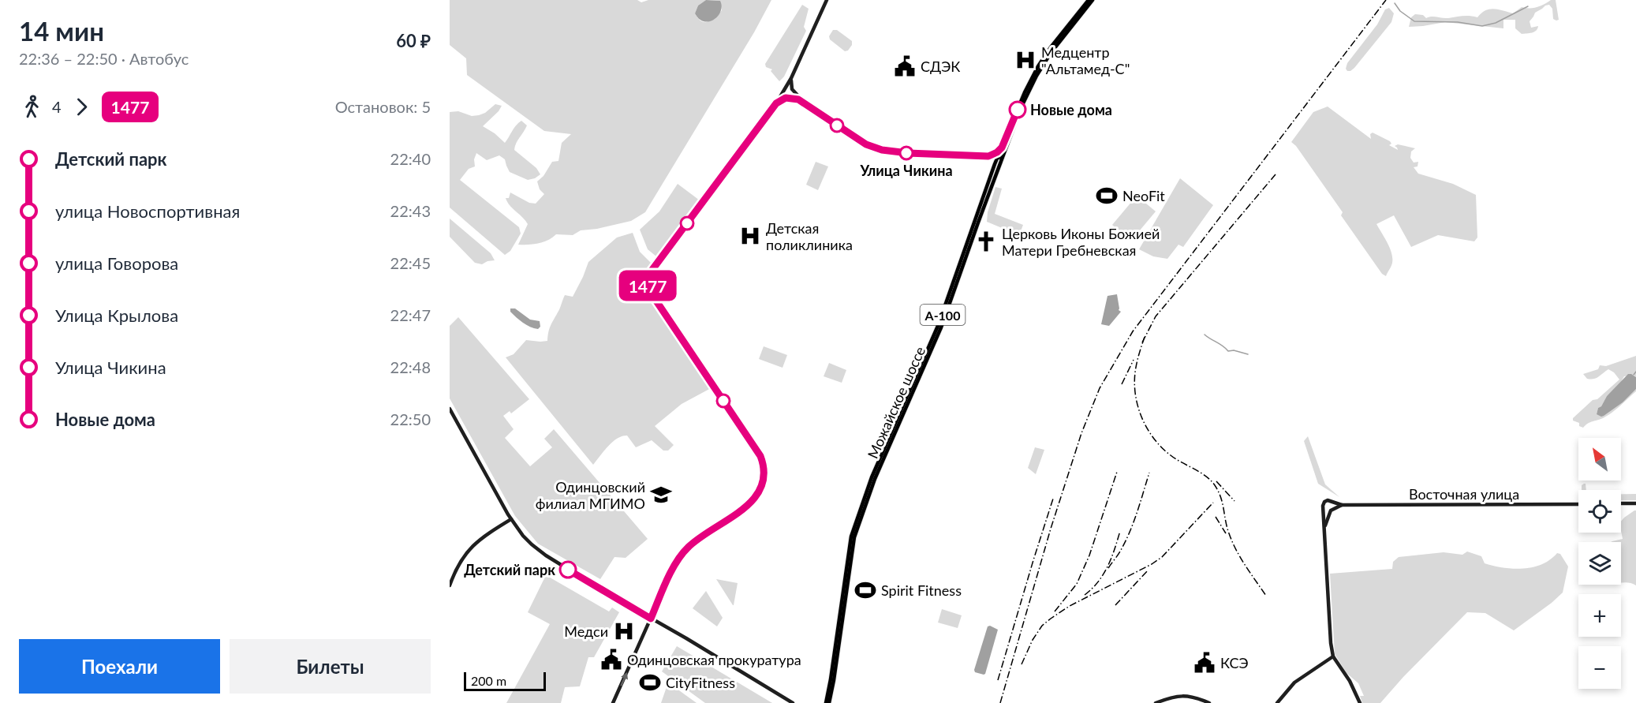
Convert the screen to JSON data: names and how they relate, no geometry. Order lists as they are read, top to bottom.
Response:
{
  "streets": {
    "main road": ["А-100", "Можайское шоссе", "Восточная улица"]
  },
  "places": {
    "hospital": ["Медцентр \"Альтамед-С\"", "Детская поликлиника", "Медси"],
    "public building": ["СДЭК", "Одинцовская прокуратура", "КСЭ"],
    "other": ["Новые дома", "Улица Чикина", "Детский парк"],
    "sports": ["NeoFit", "Spirit Fitness", "CityFitness"],
    "church": ["Церковь Иконы Божией Матери Гребневская"],
    "school or university": ["Одинцовский филиал МГИМО"]
  },
  "lines": ["bus line 1477"],
  "scale_bar": "200 m",
  "north": "top left",
  "page": {
    "heading": ["14 мин", "22:36 – 22:50 · Автобус", "60 ₽"],
    "on_map": "1477",
    "legs": ["4", "1477", "Остановок: 5"],
    "list": [
      {
        "name": "Детский парк",
        "value": "22:40"
      },
      {
        "name": "улица Новоспортивная",
        "value": "22:43"
      },
      {
        "name": "улица Говорова",
        "value": "22:45"
      },
      {
        "name": "Улица Крылова",
        "value": "22:47"
      },
      {
        "name": "Улица Чикина",
        "value": "22:48"
      },
      {
        "name": "Новые дома",
        "value": "22:50"
      }
    ],
    "map_buttons": ["+", "−"],
    "buttons": ["Поехали", "Билеты"],
    "scale": "200 m"
  }
}
